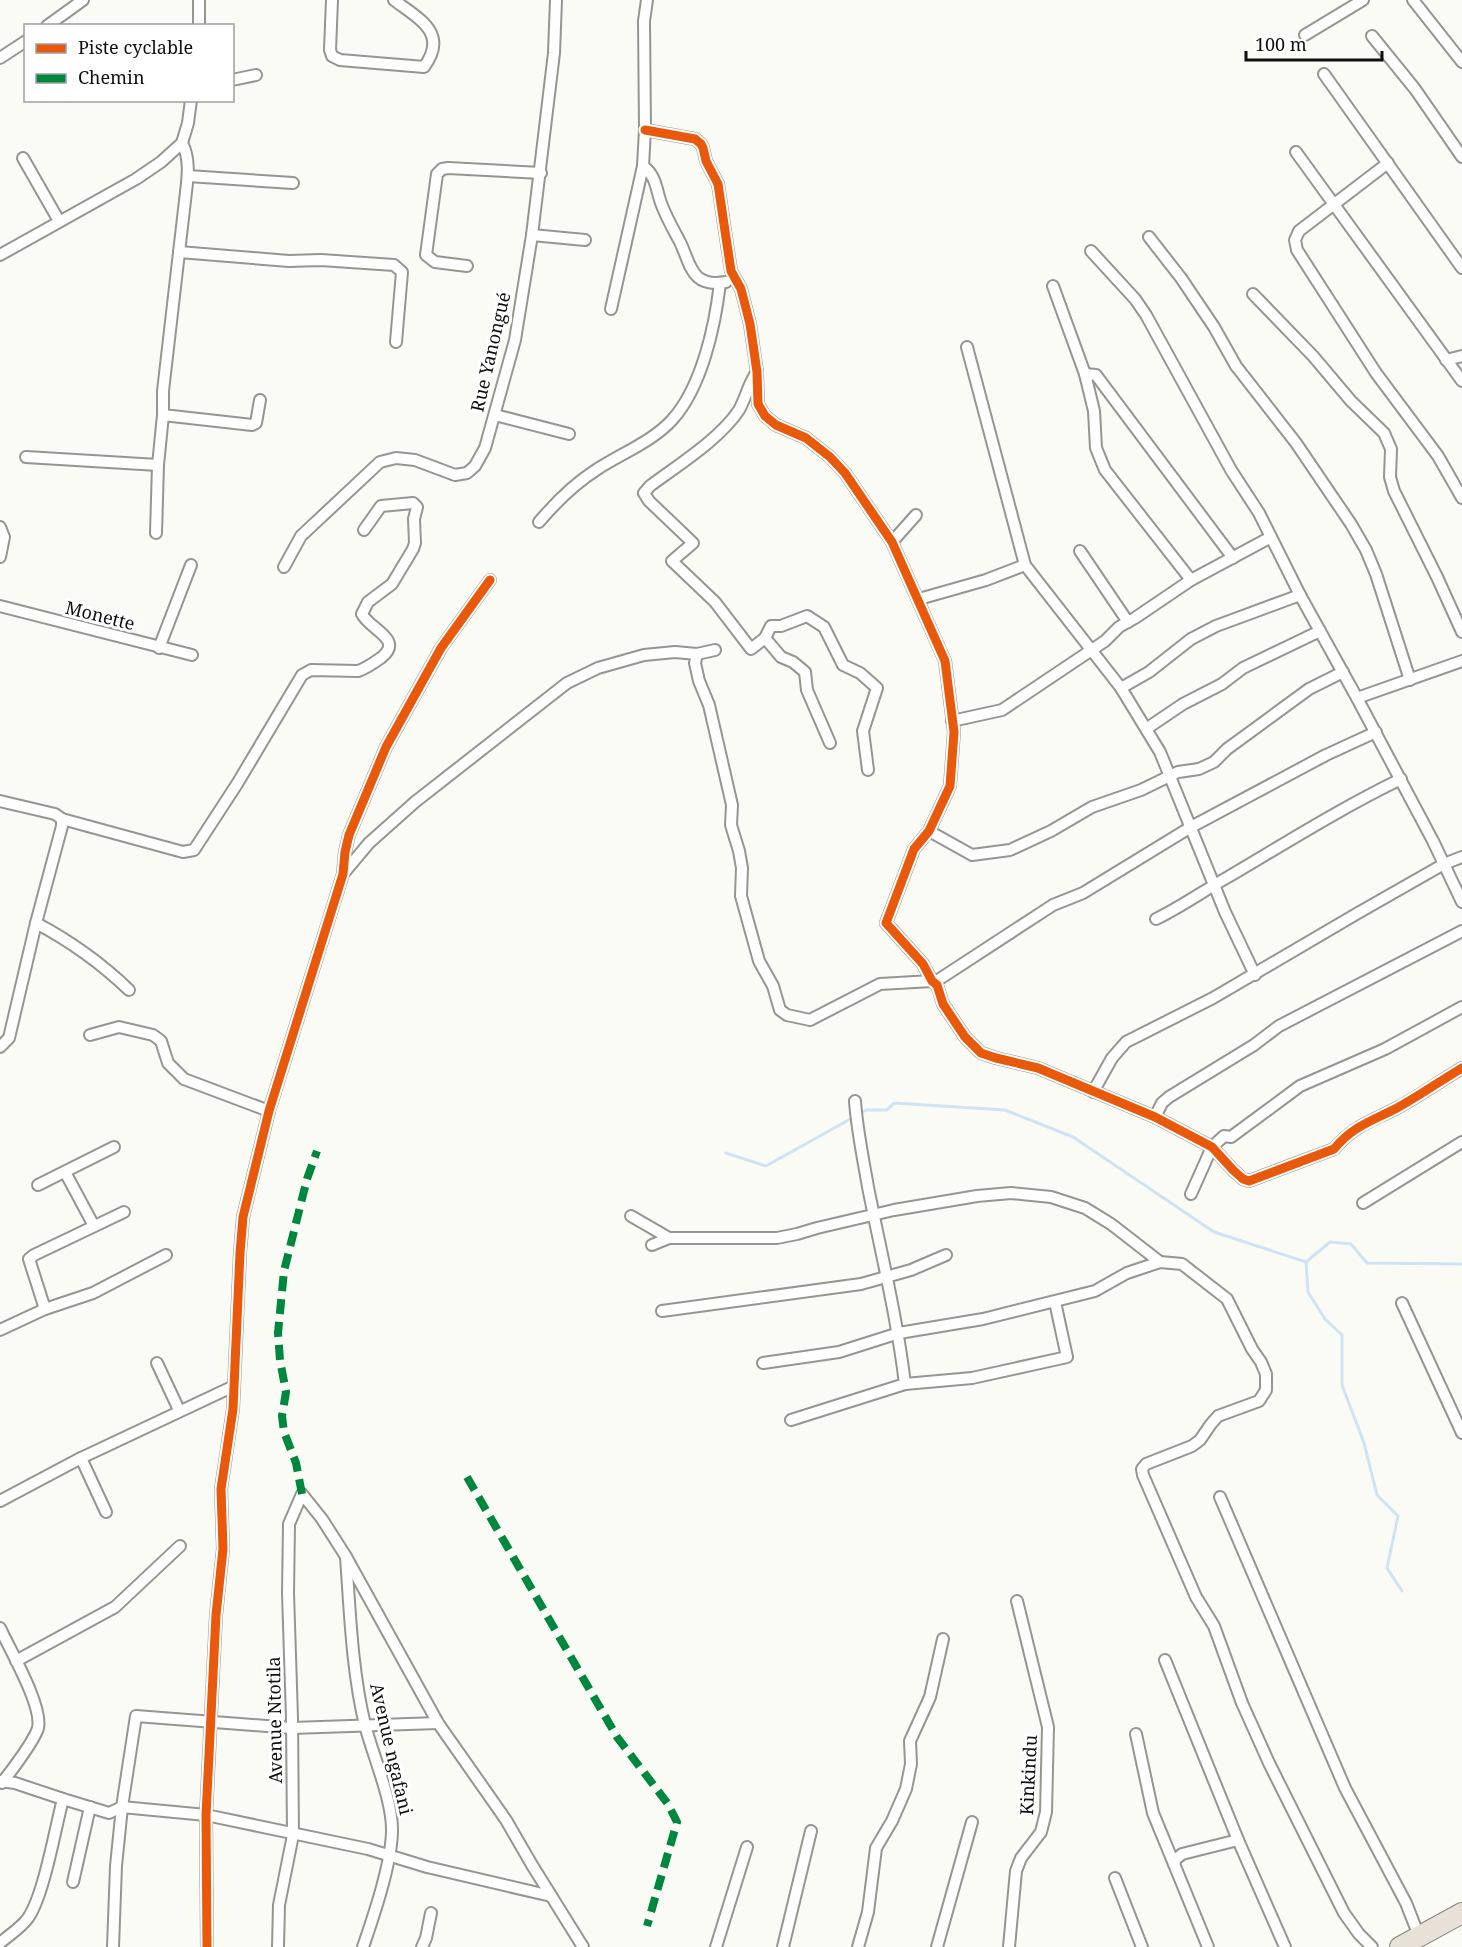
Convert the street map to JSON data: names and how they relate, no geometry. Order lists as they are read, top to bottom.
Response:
{
  "streets": {
    "street": [
      "Rue Yanongué",
      "Monette",
      "Avenue Ntotila",
      "Avenue ngafani",
      "Kinkindu"
    ]
  },
  "crossings": [
    ["Avenue Ntotila", "Avenue ngafani"]
  ],
  "legend": ["Piste cyclable", "Chemin"],
  "scale_bar": "100 m"
}
